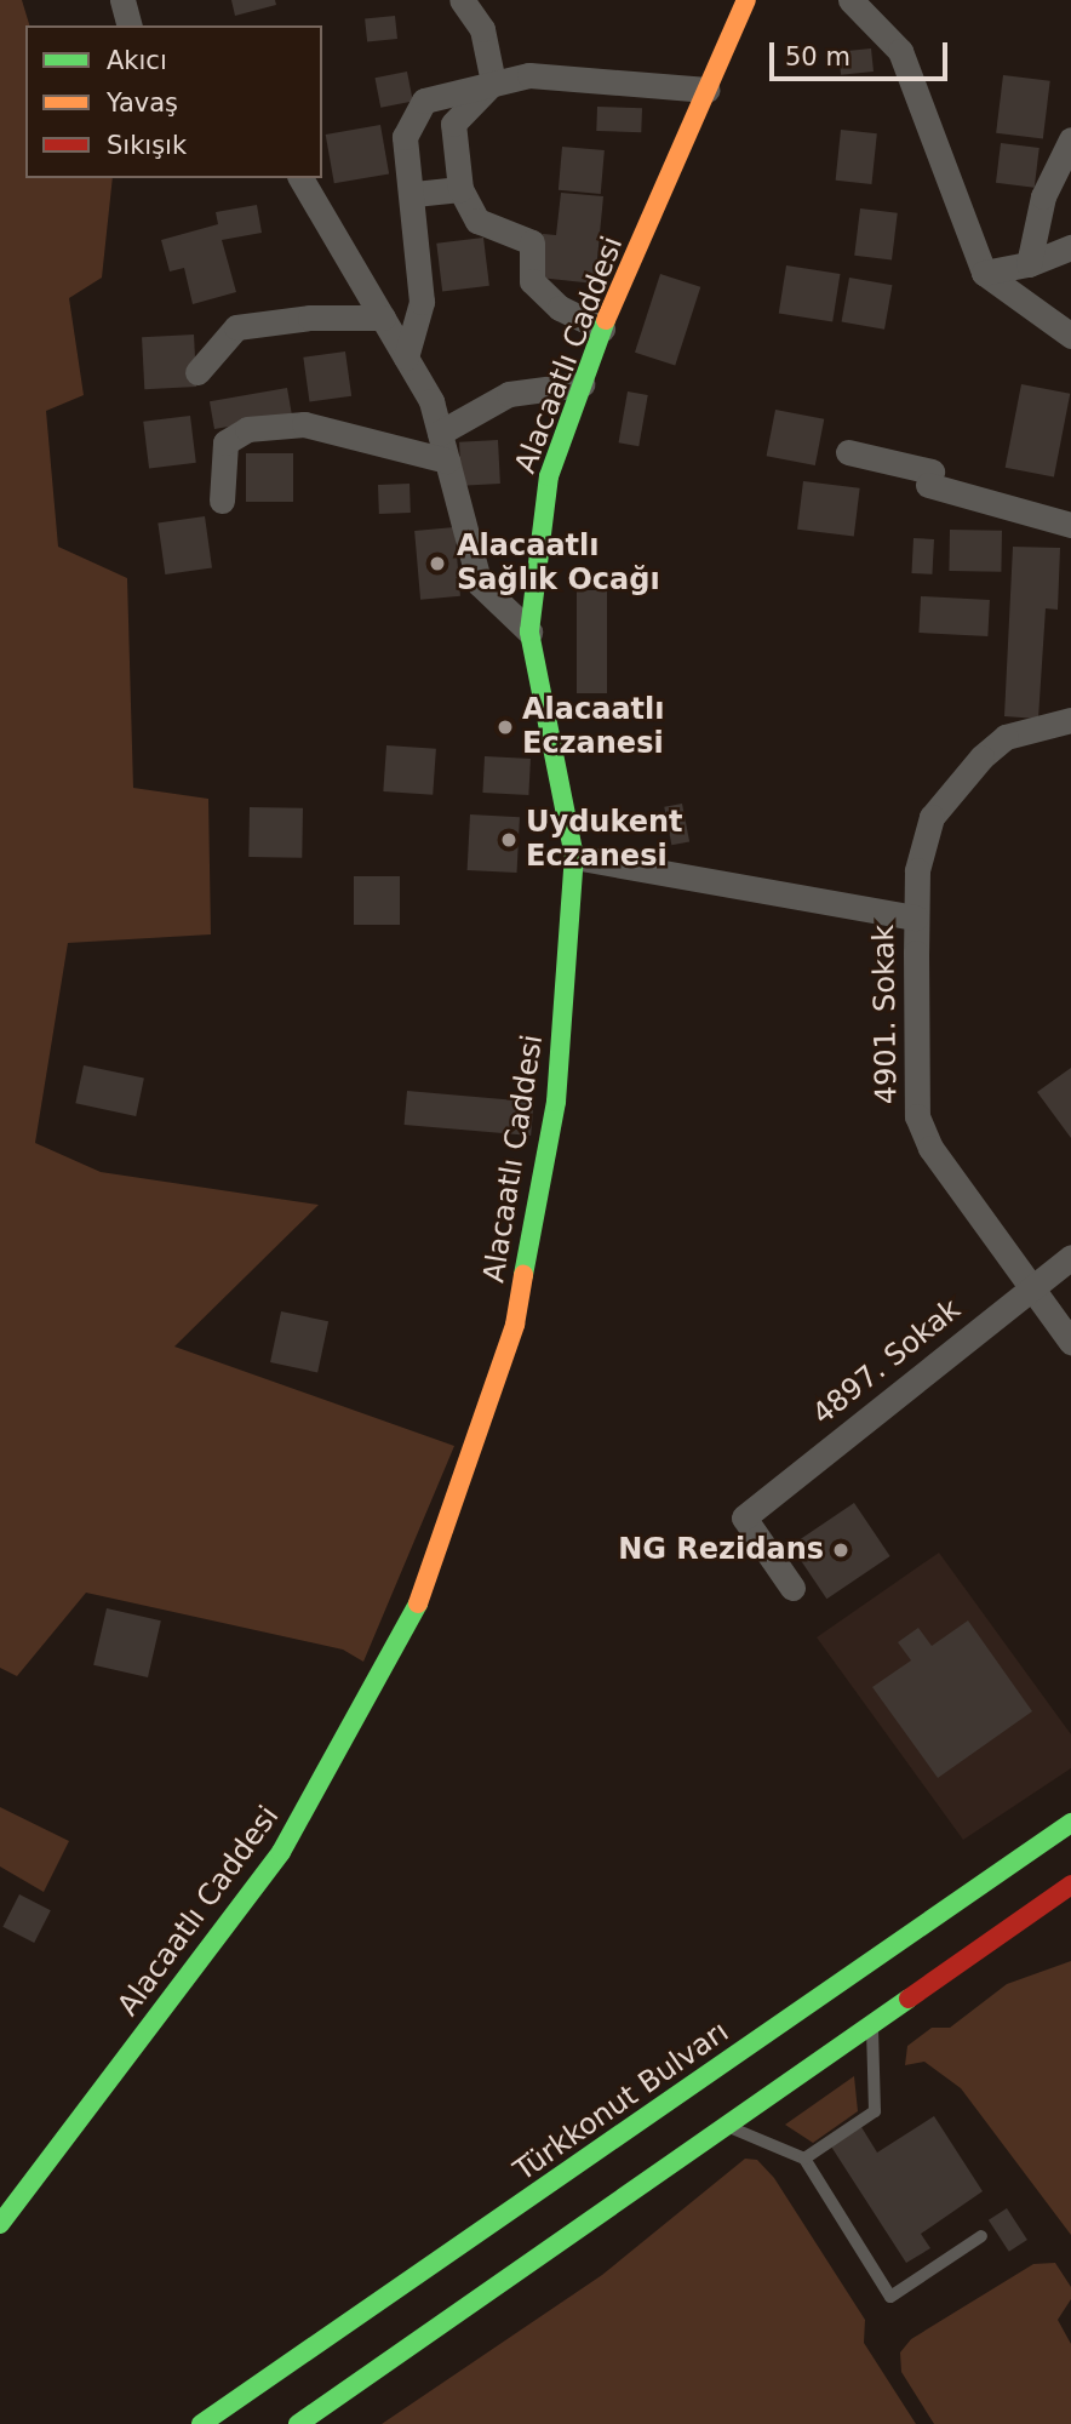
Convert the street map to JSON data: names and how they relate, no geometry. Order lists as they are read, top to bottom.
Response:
{
  "streets": {
    "street": [
      "Alacaatlı Caddesi",
      "4901. Sokak",
      "4897. Sokak",
      "Türkkonut Bulvarı"
    ]
  },
  "crossings": [
    ["4901. Sokak", "4897. Sokak"]
  ],
  "places": [
    "Alacaatlı Sağlık Ocağı",
    "Alacaatlı Eczanesi",
    "Uydukent Eczanesi",
    "NG Rezidans"
  ],
  "legend": ["Akıcı", "Yavaş", "Sıkışık"],
  "scale_bar": "50 m"
}
